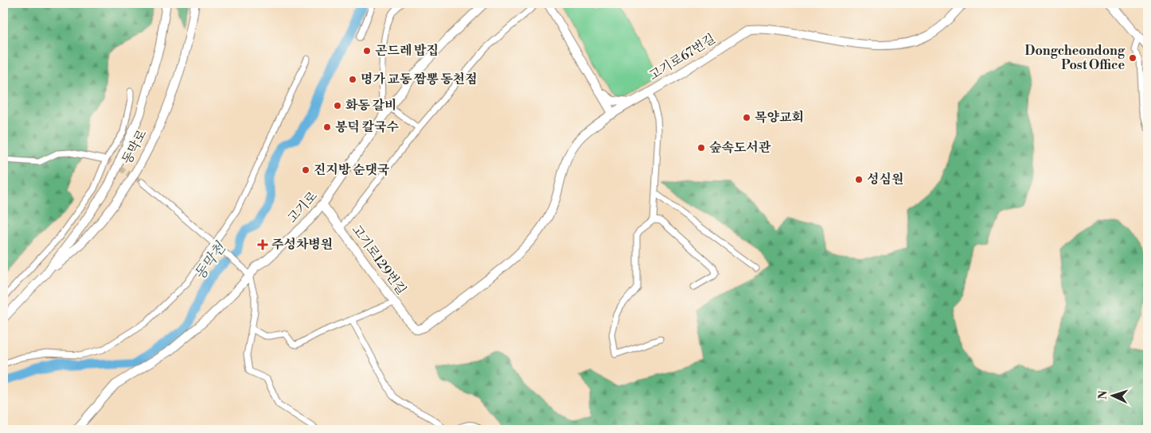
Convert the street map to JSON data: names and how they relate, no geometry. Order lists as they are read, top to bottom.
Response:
{
  "streets": {
    "street": [
      "고기로67번길",
      "동막로",
      "고기로",
      "고기로129번길"
    ]
  },
  "crossings": [
    ["고기로", "고기로129번길"]
  ],
  "water": ["동막천"],
  "places": {
    "other": [
      "곤드레 밥집",
      "Dongcheondong Post Office",
      "명가 교동 짬뽕 동천점",
      "화동 갈비",
      "목양교회",
      "봉덕 칼국수",
      "숲속도서관",
      "진지방 순댓국",
      "성심원"
    ],
    "health": ["주성차병원"]
  },
  "north": "left"
}
